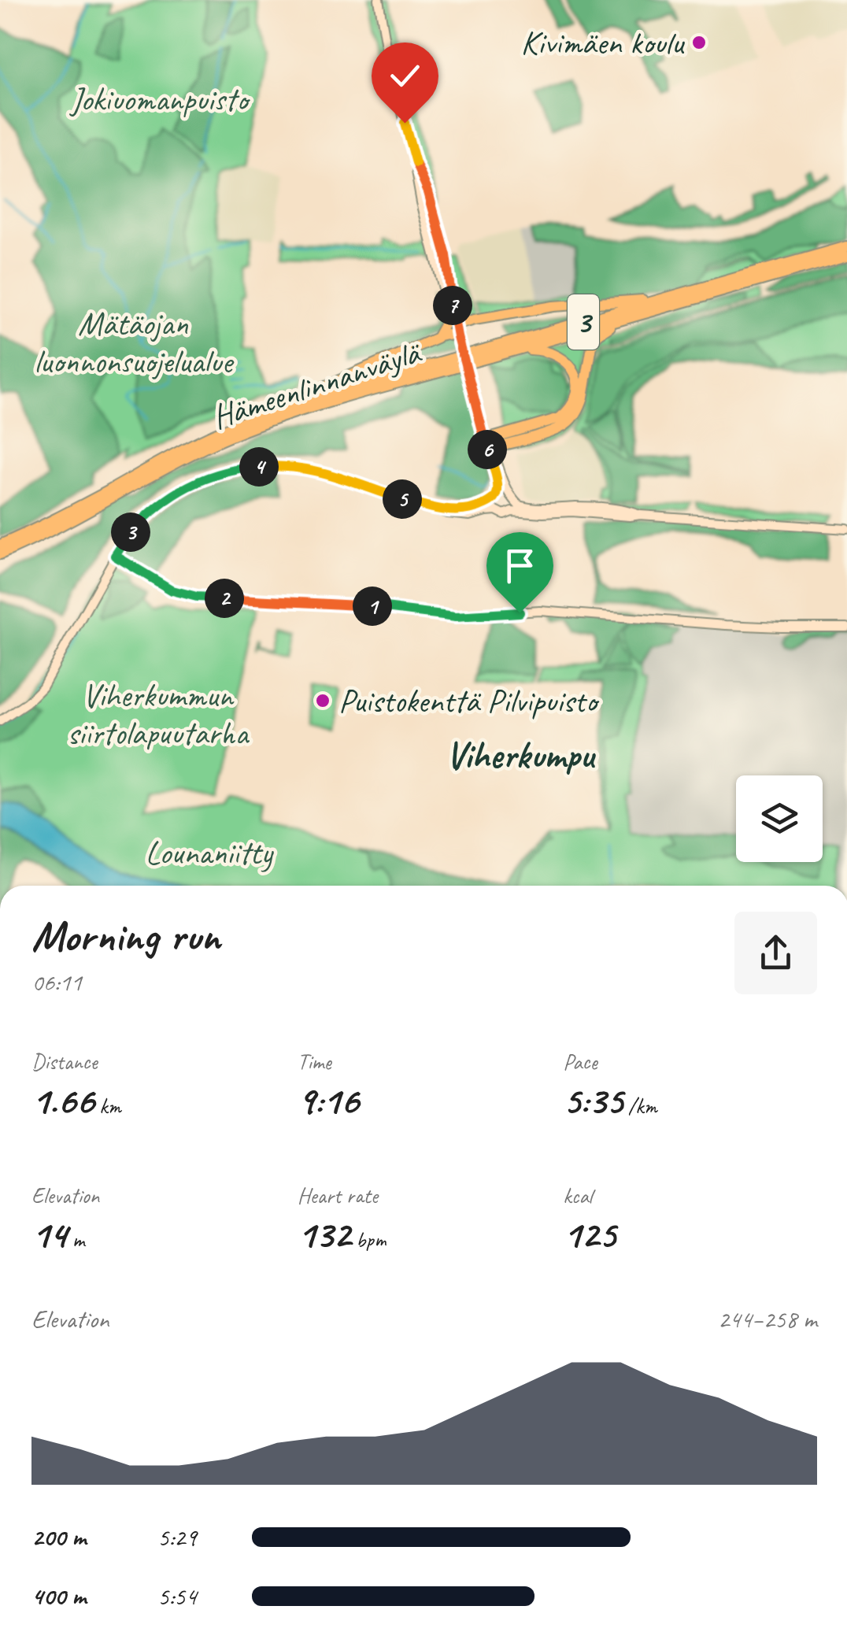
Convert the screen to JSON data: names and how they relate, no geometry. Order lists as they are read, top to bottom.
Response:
{
  "streets": {
    "highway": ["3", "Hämeenlinnanväylä"]
  },
  "districts": ["Viherkumpu"],
  "parks": [
    "Jokiuomanpuisto",
    "Mätäojan luonnonsuojelualue",
    "Viherkummun siirtolapuutarha",
    "Lounaniitty"
  ],
  "places": ["Kivimäen koulu", "Puistokenttä Pilvipuisto"],
  "page": {
    "pins": [
      "7",
      "6",
      "4",
      "5",
      "3",
      "2",
      "1"
    ],
    "heading": ["Morning run", "06:11"],
    "stats": [
      ["Distance", "1.66 km"],
      ["Time", "9:16"],
      ["Pace", "5:35 /km"],
      ["Elevation", "14 m"],
      ["Heart rate", "132 bpm"],
      ["kcal", "125"]
    ],
    "chart": ["Elevation", "244–258 m"],
    "list": [
      {
        "name": "200 m",
        "note": "5:29"
      },
      {
        "name": "400 m",
        "note": "5:54"
      }
    ]
  }
}
